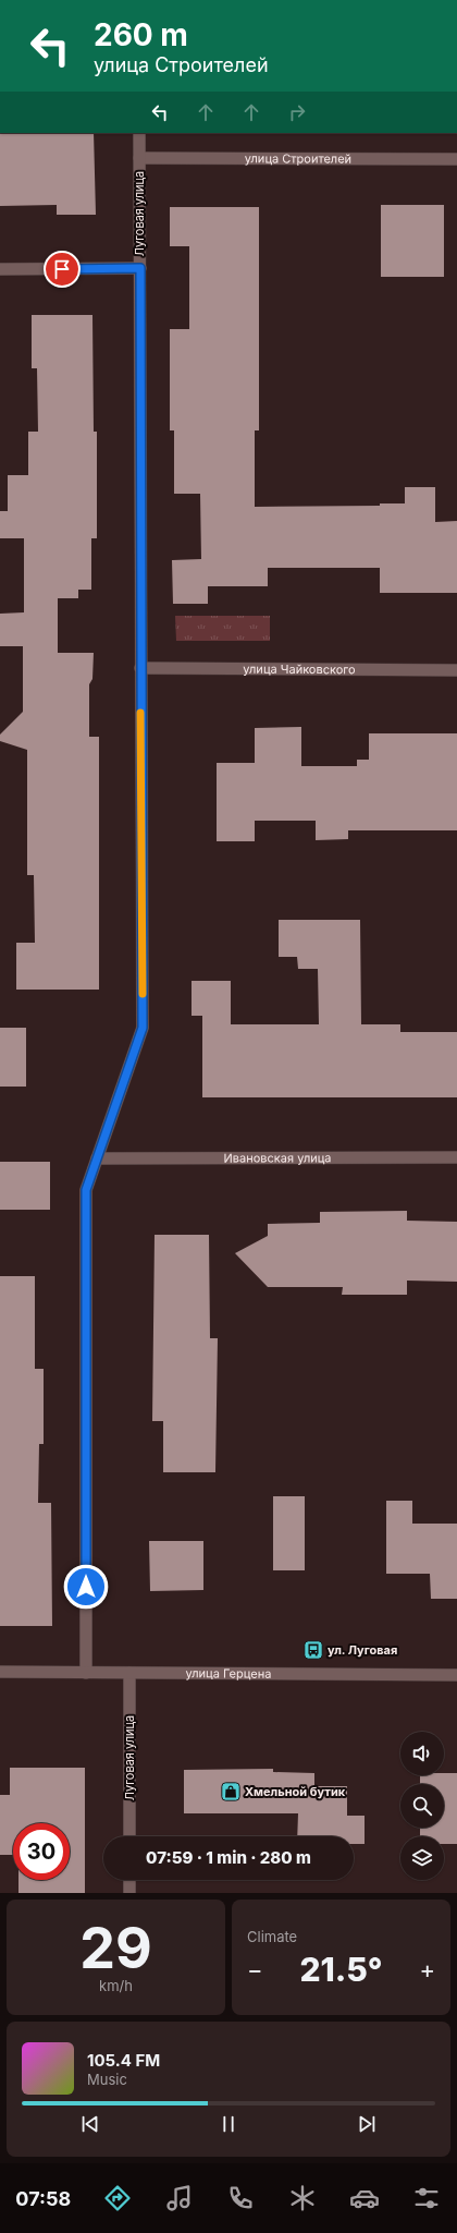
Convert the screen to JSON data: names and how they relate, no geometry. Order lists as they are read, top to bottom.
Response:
{
  "streets": {
    "street": [
      "улица Строителей",
      "Луговая улица",
      "улица Чайковского",
      "Ивановская улица",
      "улица Герцена"
    ]
  },
  "crossings": [
    ["улица Строителей", "Луговая улица"],
    ["Луговая улица", "улица Чайковского"],
    ["Луговая улица", "Ивановская улица"],
    ["Луговая улица", "улица Герцена"]
  ],
  "places": {
    "bus stop": ["ул. Луговая"],
    "shop": ["Хмельной бутик"]
  },
  "page": {
    "turn": ["260 m", "улица Строителей"],
    "limit": "30",
    "trip": "07:59 · 1 min · 280 m",
    "tile": [
      ["29", "km/h"],
      "Climate"
    ],
    "heat": ["−", "21.5°", "+"],
    "song": ["105.4 FM", "Music"],
    "tabs": "07:58"
  }
}
